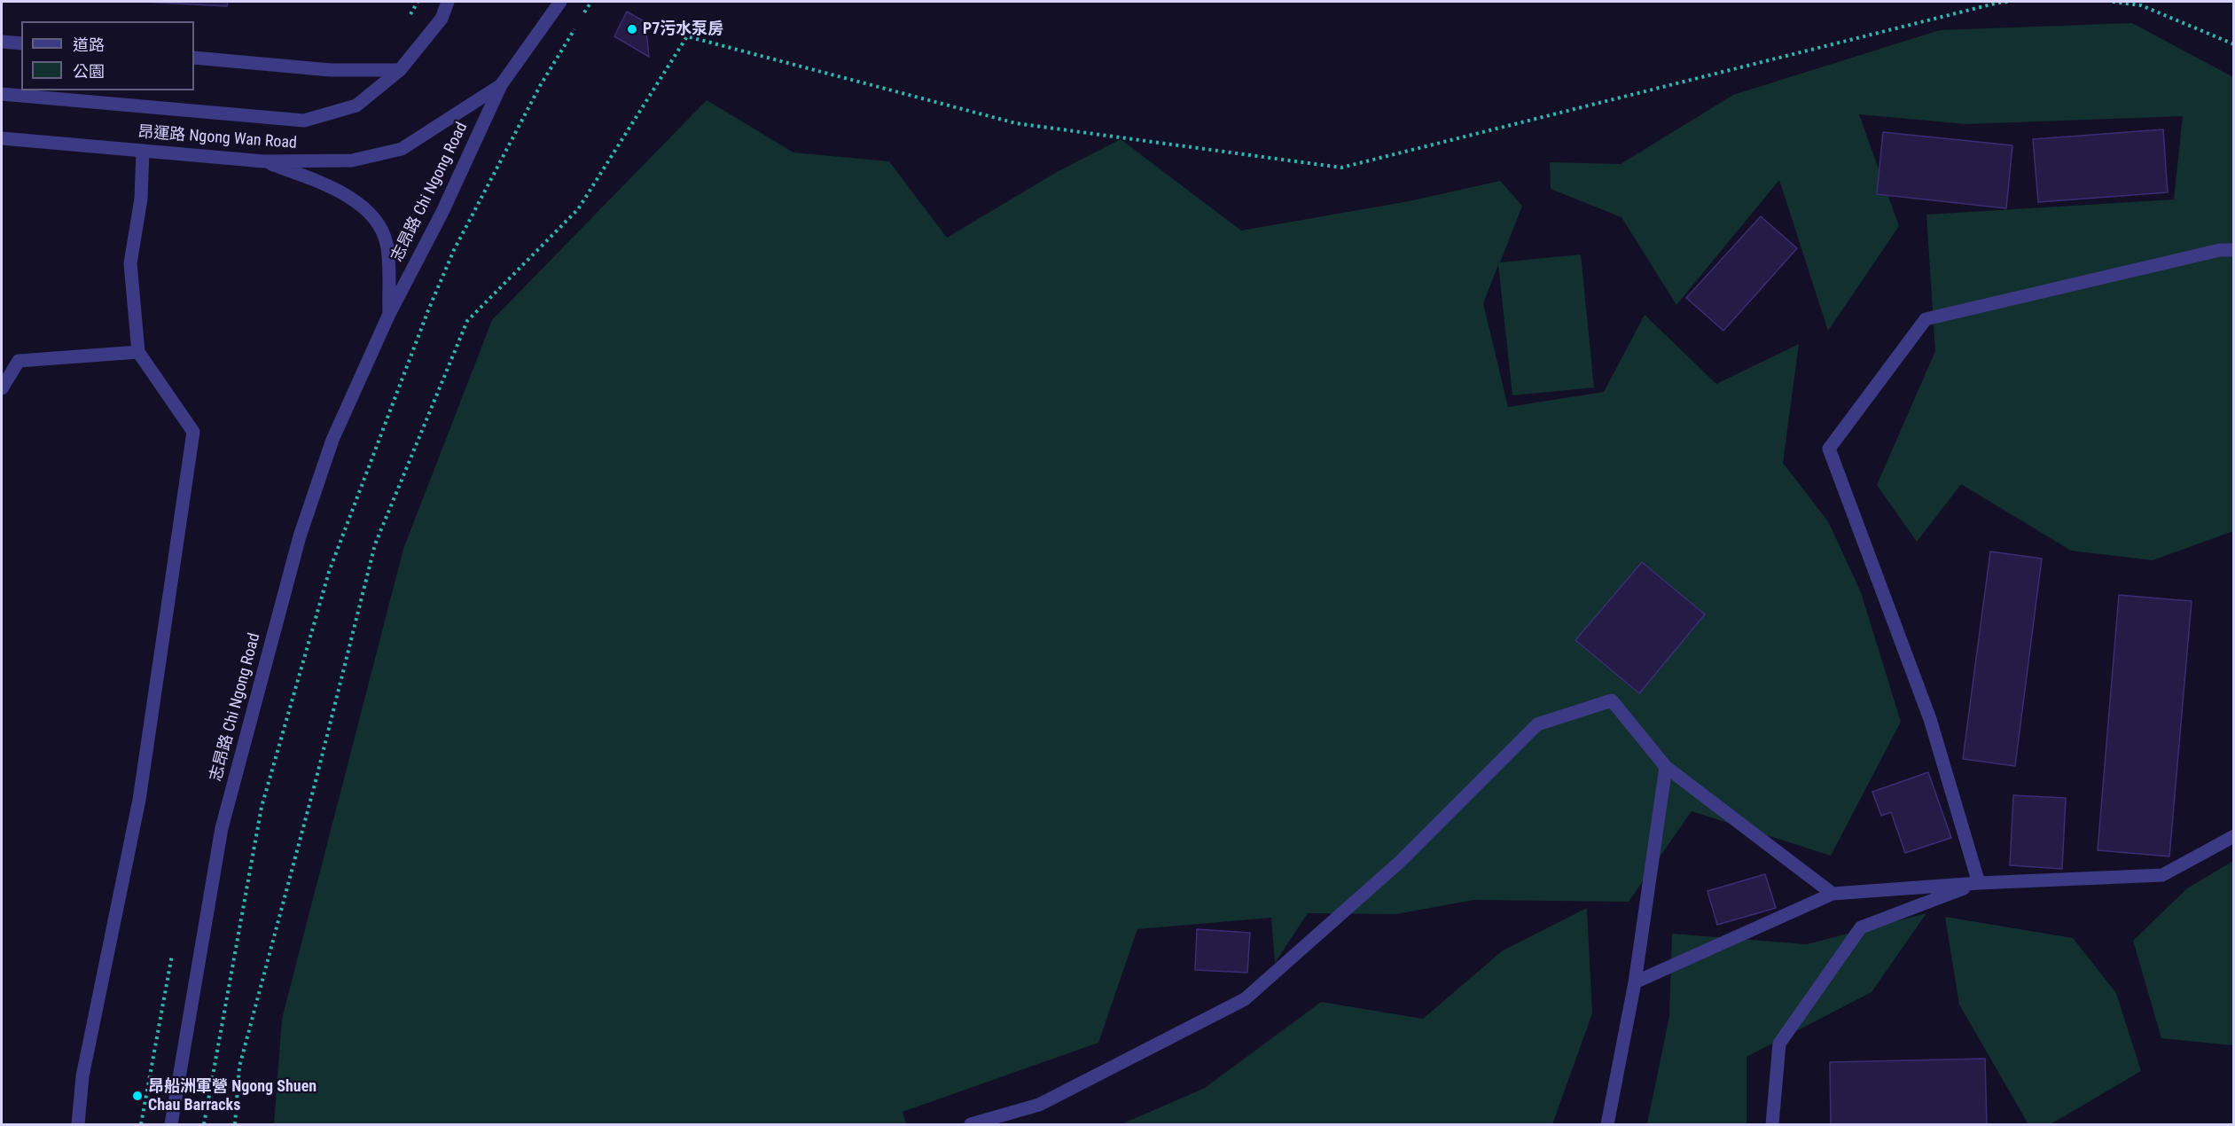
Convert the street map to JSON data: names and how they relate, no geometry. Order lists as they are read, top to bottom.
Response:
{
  "streets": {
    "street": ["昂運路 Ngong Wan Road", "志昂路 Chi Ngong Road"]
  },
  "crossings": [
    ["昂運路 Ngong Wan Road", "志昂路 Chi Ngong Road"]
  ],
  "places": ["P7污水泵房", "昂船洲軍營 Ngong Shuen Chau Barracks"],
  "legend": ["道路", "公園"]
}
